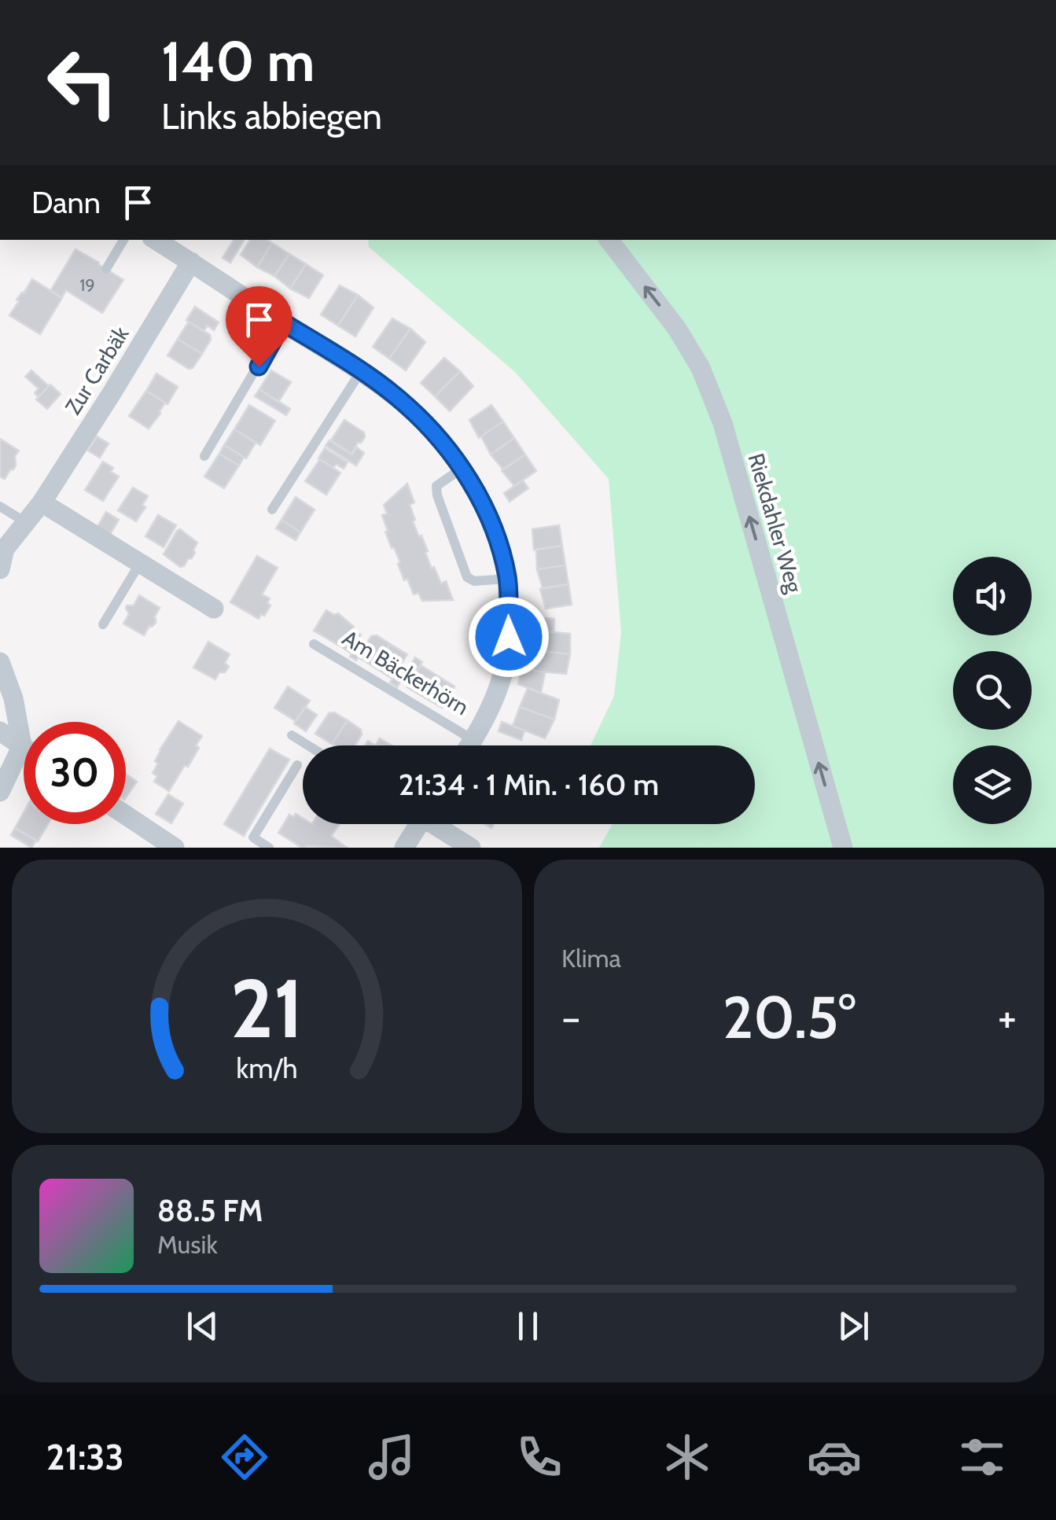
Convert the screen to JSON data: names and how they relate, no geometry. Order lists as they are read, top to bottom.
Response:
{
  "streets": {
    "street": ["Zur Carbäk", "Riekdahler Weg", "Am Bäckerhörn"]
  },
  "crossings": [
    ["Zur Carbäk", "Am Bäckerhörn"]
  ],
  "one_way": ["Riekdahler Weg"],
  "house_numbers": ["19"],
  "page": {
    "turn": ["140 m", "Links abbiegen"],
    "then": "Dann",
    "limit": "30",
    "trip": "21:34 · 1 Min. · 160 m",
    "tile": "Klima",
    "heat": ["−", "20.5°", "+"],
    "song": ["88.5 FM", "Musik"],
    "tabs": "21:33",
    "gauge": ["21", "km/h"]
  }
}
